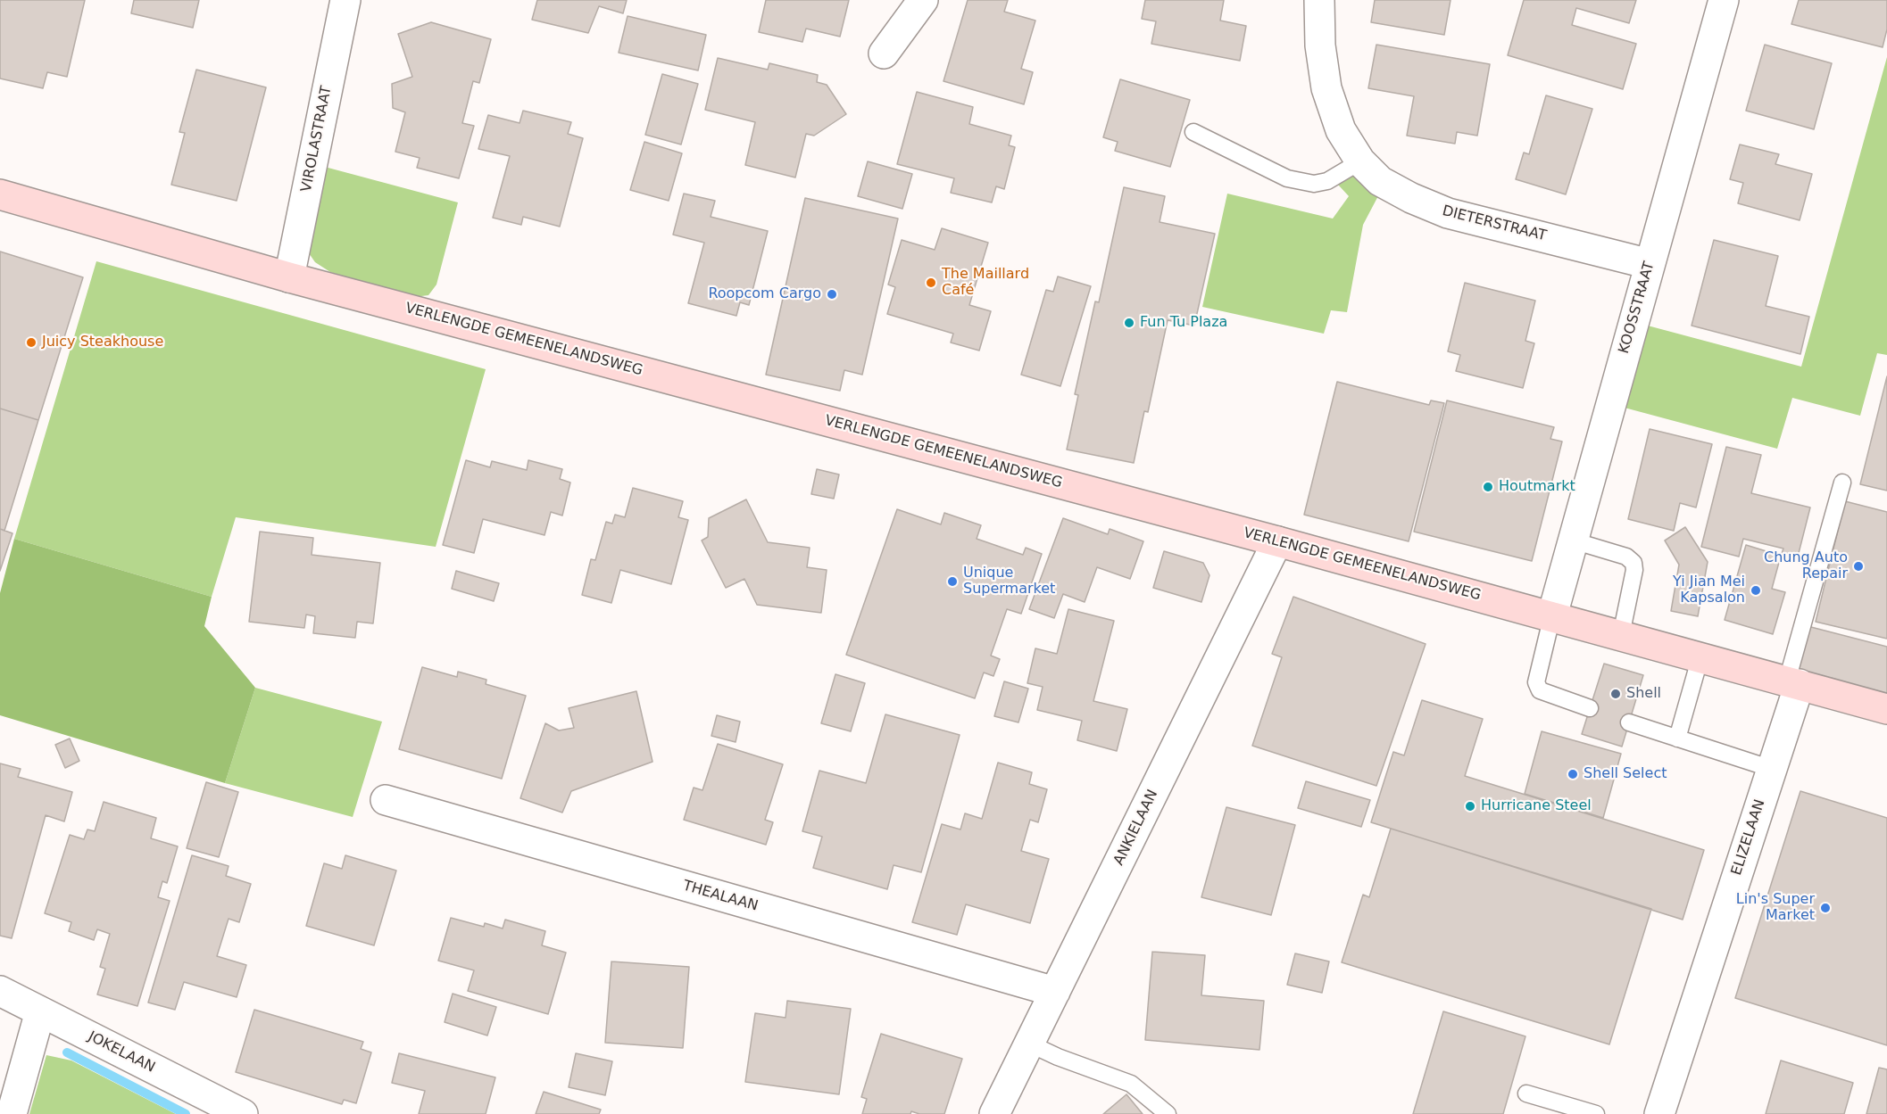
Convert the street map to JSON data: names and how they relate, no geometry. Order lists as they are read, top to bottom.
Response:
{
  "streets": {
    "street": [
      "VIROLASTRAAT",
      "DIETERSTRAAT",
      "KOOSSTRAAT",
      "VERLENGDE GEMEENELANDSWEG",
      "ANKIELAAN",
      "ELIZELAAN",
      "THEALAAN",
      "JOKELAAN"
    ]
  },
  "crossings": [
    ["VIROLASTRAAT", "VERLENGDE GEMEENELANDSWEG"],
    ["DIETERSTRAAT", "KOOSSTRAAT"],
    ["KOOSSTRAAT", "VERLENGDE GEMEENELANDSWEG"],
    ["VERLENGDE GEMEENELANDSWEG", "ANKIELAAN"],
    ["VERLENGDE GEMEENELANDSWEG", "ELIZELAAN"],
    ["ANKIELAAN", "THEALAAN"]
  ],
  "places": [
    "The Maillard Café",
    "Roopcom Cargo",
    "Fun Tu Plaza",
    "Juicy Steakhouse",
    "Houtmarkt",
    "Chung Auto Repair",
    "Unique Supermarket",
    "Yi Jian Mei Kapsalon",
    "Shell",
    "Shell Select",
    "Hurricane Steel",
    "Lin's Super Market"
  ]
}
